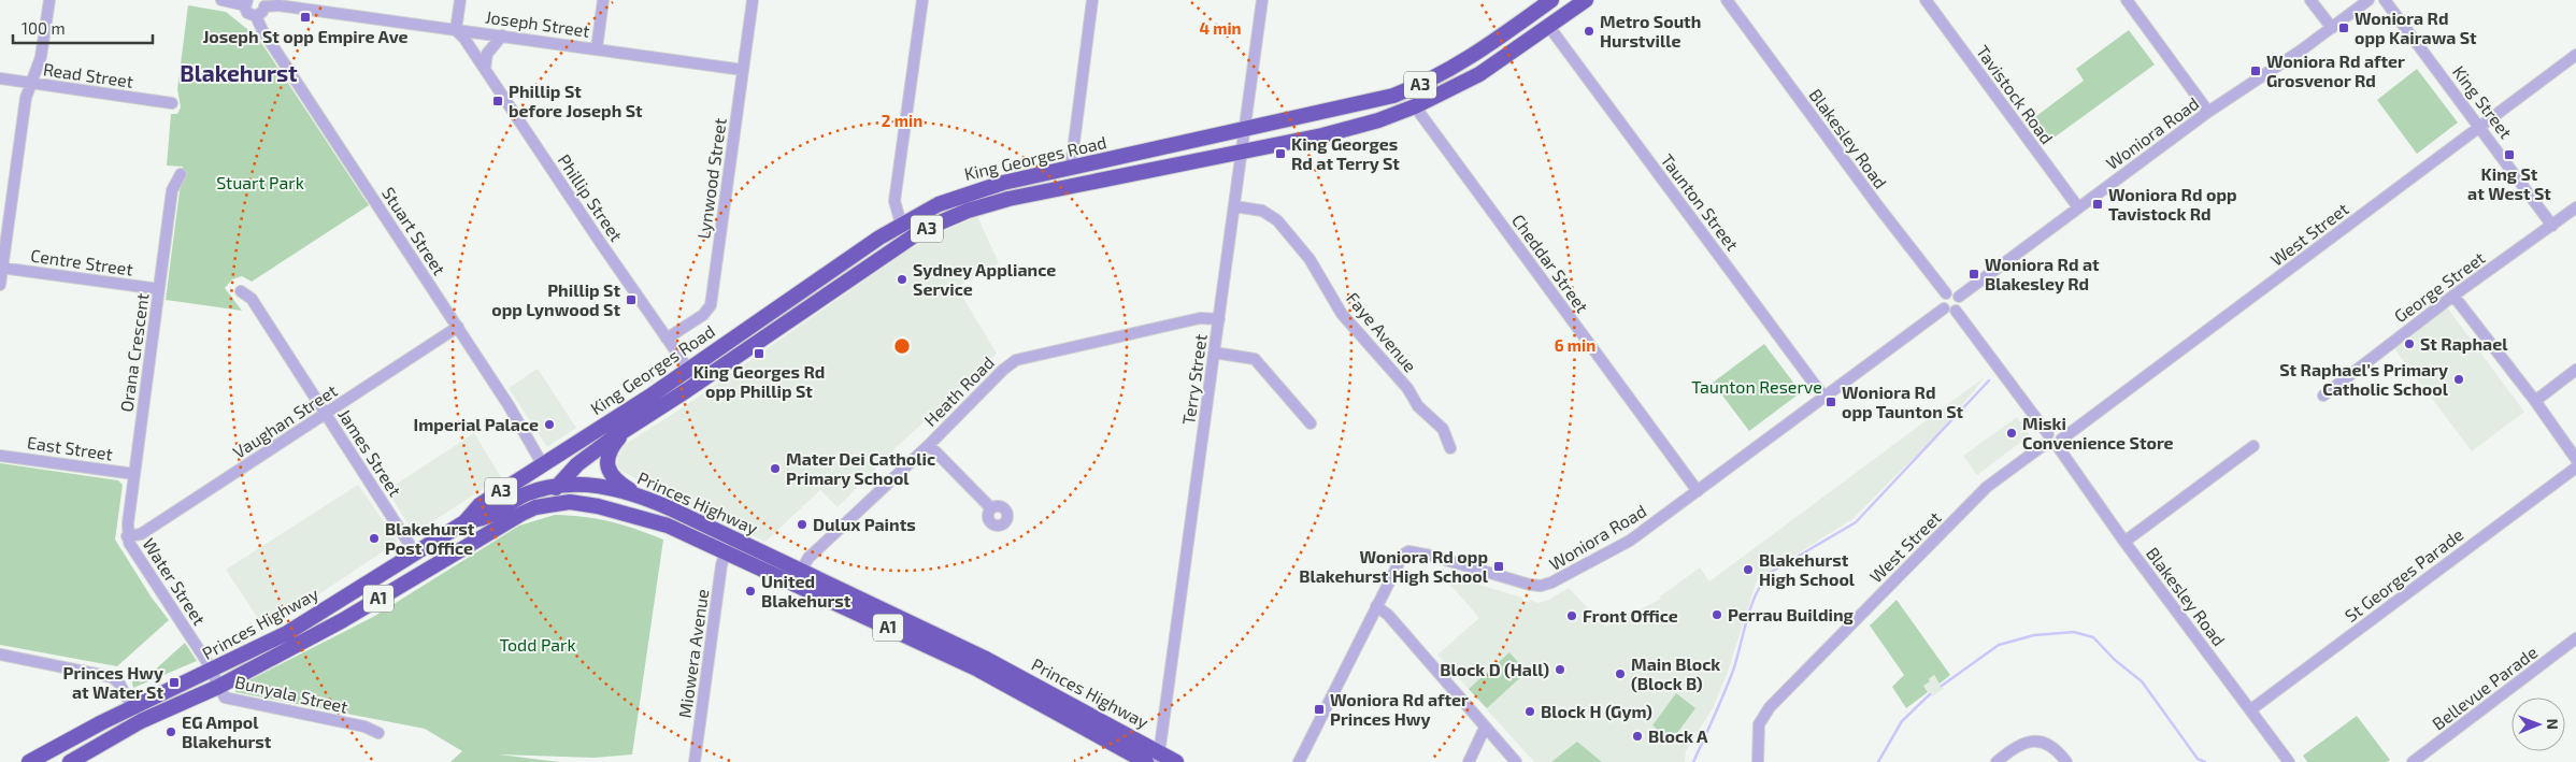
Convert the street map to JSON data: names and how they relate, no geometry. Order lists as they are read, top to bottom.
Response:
{
  "streets": {
    "highway": [
      "A3",
      "King Georges Road",
      "Princes Highway",
      "A1"
    ],
    "street": [
      "Joseph Street",
      "Read Street",
      "Tavistock Road",
      "King Street",
      "Woniora Road",
      "Blakesley Road",
      "Lynwood Street",
      "Phillip Street",
      "Taunton Street",
      "Stuart Street",
      "West Street",
      "Centre Street",
      "Cheddar Street",
      "George Street",
      "Faye Avenue",
      "Orana Crescent",
      "Terry Street",
      "Heath Road",
      "Vaughan Street",
      "East Street",
      "James Street",
      "St Georges Parade",
      "Water Street",
      "Miowera Avenue",
      "Bellevue Parade",
      "Bunyala Street"
    ]
  },
  "crossings": [
    ["Joseph Street", "Lynwood Street"],
    ["Joseph Street", "Phillip Street"],
    ["Tavistock Road", "Woniora Road"],
    ["King Street", "West Street"],
    ["King Street", "George Street"],
    ["Woniora Road", "Blakesley Road"],
    ["Woniora Road", "Taunton Street"],
    ["Woniora Road", "Cheddar Street"],
    ["Blakesley Road", "West Street"],
    ["Blakesley Road", "St Georges Parade"],
    ["King Georges Road", "Phillip Street"],
    ["King Georges Road", "Taunton Street"],
    ["King Georges Road", "Stuart Street"],
    ["King Georges Road", "Cheddar Street"],
    ["King Georges Road", "Terry Street"],
    ["King Georges Road", "Princes Highway"],
    ["Lynwood Street", "Phillip Street"],
    ["Stuart Street", "Vaughan Street"],
    ["Centre Street", "Orana Crescent"],
    ["Faye Avenue", "Terry Street"],
    ["Orana Crescent", "Vaughan Street"],
    ["Orana Crescent", "East Street"],
    ["Orana Crescent", "Water Street"],
    ["Terry Street", "Heath Road"],
    ["Terry Street", "Princes Highway"],
    ["Heath Road", "Princes Highway"],
    ["Vaughan Street", "James Street"],
    ["Vaughan Street", "Water Street"],
    ["James Street", "Princes Highway"],
    ["Princes Highway", "Water Street"],
    ["Princes Highway", "Miowera Avenue"],
    ["Princes Highway", "Bunyala Street"],
    ["Water Street", "Bunyala Street"]
  ],
  "districts": ["Blakehurst"],
  "parks": ["Stuart Park", "Taunton Reserve", "Todd Park"],
  "places": {
    "transit": [
      "Joseph St opp Empire Ave",
      "Woniora Rd opp Kairawa St",
      "Woniora Rd after Grosvenor Rd",
      "Phillip St before Joseph St",
      "King Georges Rd at Terry St",
      "King St at West St",
      "Woniora Rd opp Tavistock Rd",
      "Woniora Rd at Blakesley Rd",
      "Phillip St opp Lynwood St",
      "King Georges Rd opp Phillip St",
      "Woniora Rd opp Taunton St",
      "Woniora Rd opp Blakehurst High School",
      "Princes Hwy at Water St",
      "Woniora Rd after Princes Hwy"
    ],
    "other": [
      "Metro South Hurstville",
      "Sydney Appliance Service",
      "St Raphael",
      "St Raphael's Primary Catholic School",
      "Imperial Palace",
      "Miski Convenience Store",
      "Mater Dei Catholic Primary School",
      "Dulux Paints",
      "Blakehurst Post Office",
      "Blakehurst High School",
      "United Blakehurst",
      "Perrau Building",
      "Front Office",
      "Block D (Hall)",
      "Main Block (Block B)",
      "Block H (Gym)",
      "EG Ampol Blakehurst",
      "Block A"
    ]
  },
  "scale_bar": "100 m",
  "north": "right",
  "rings": ["4 min", "2 min", "6 min"]
}
